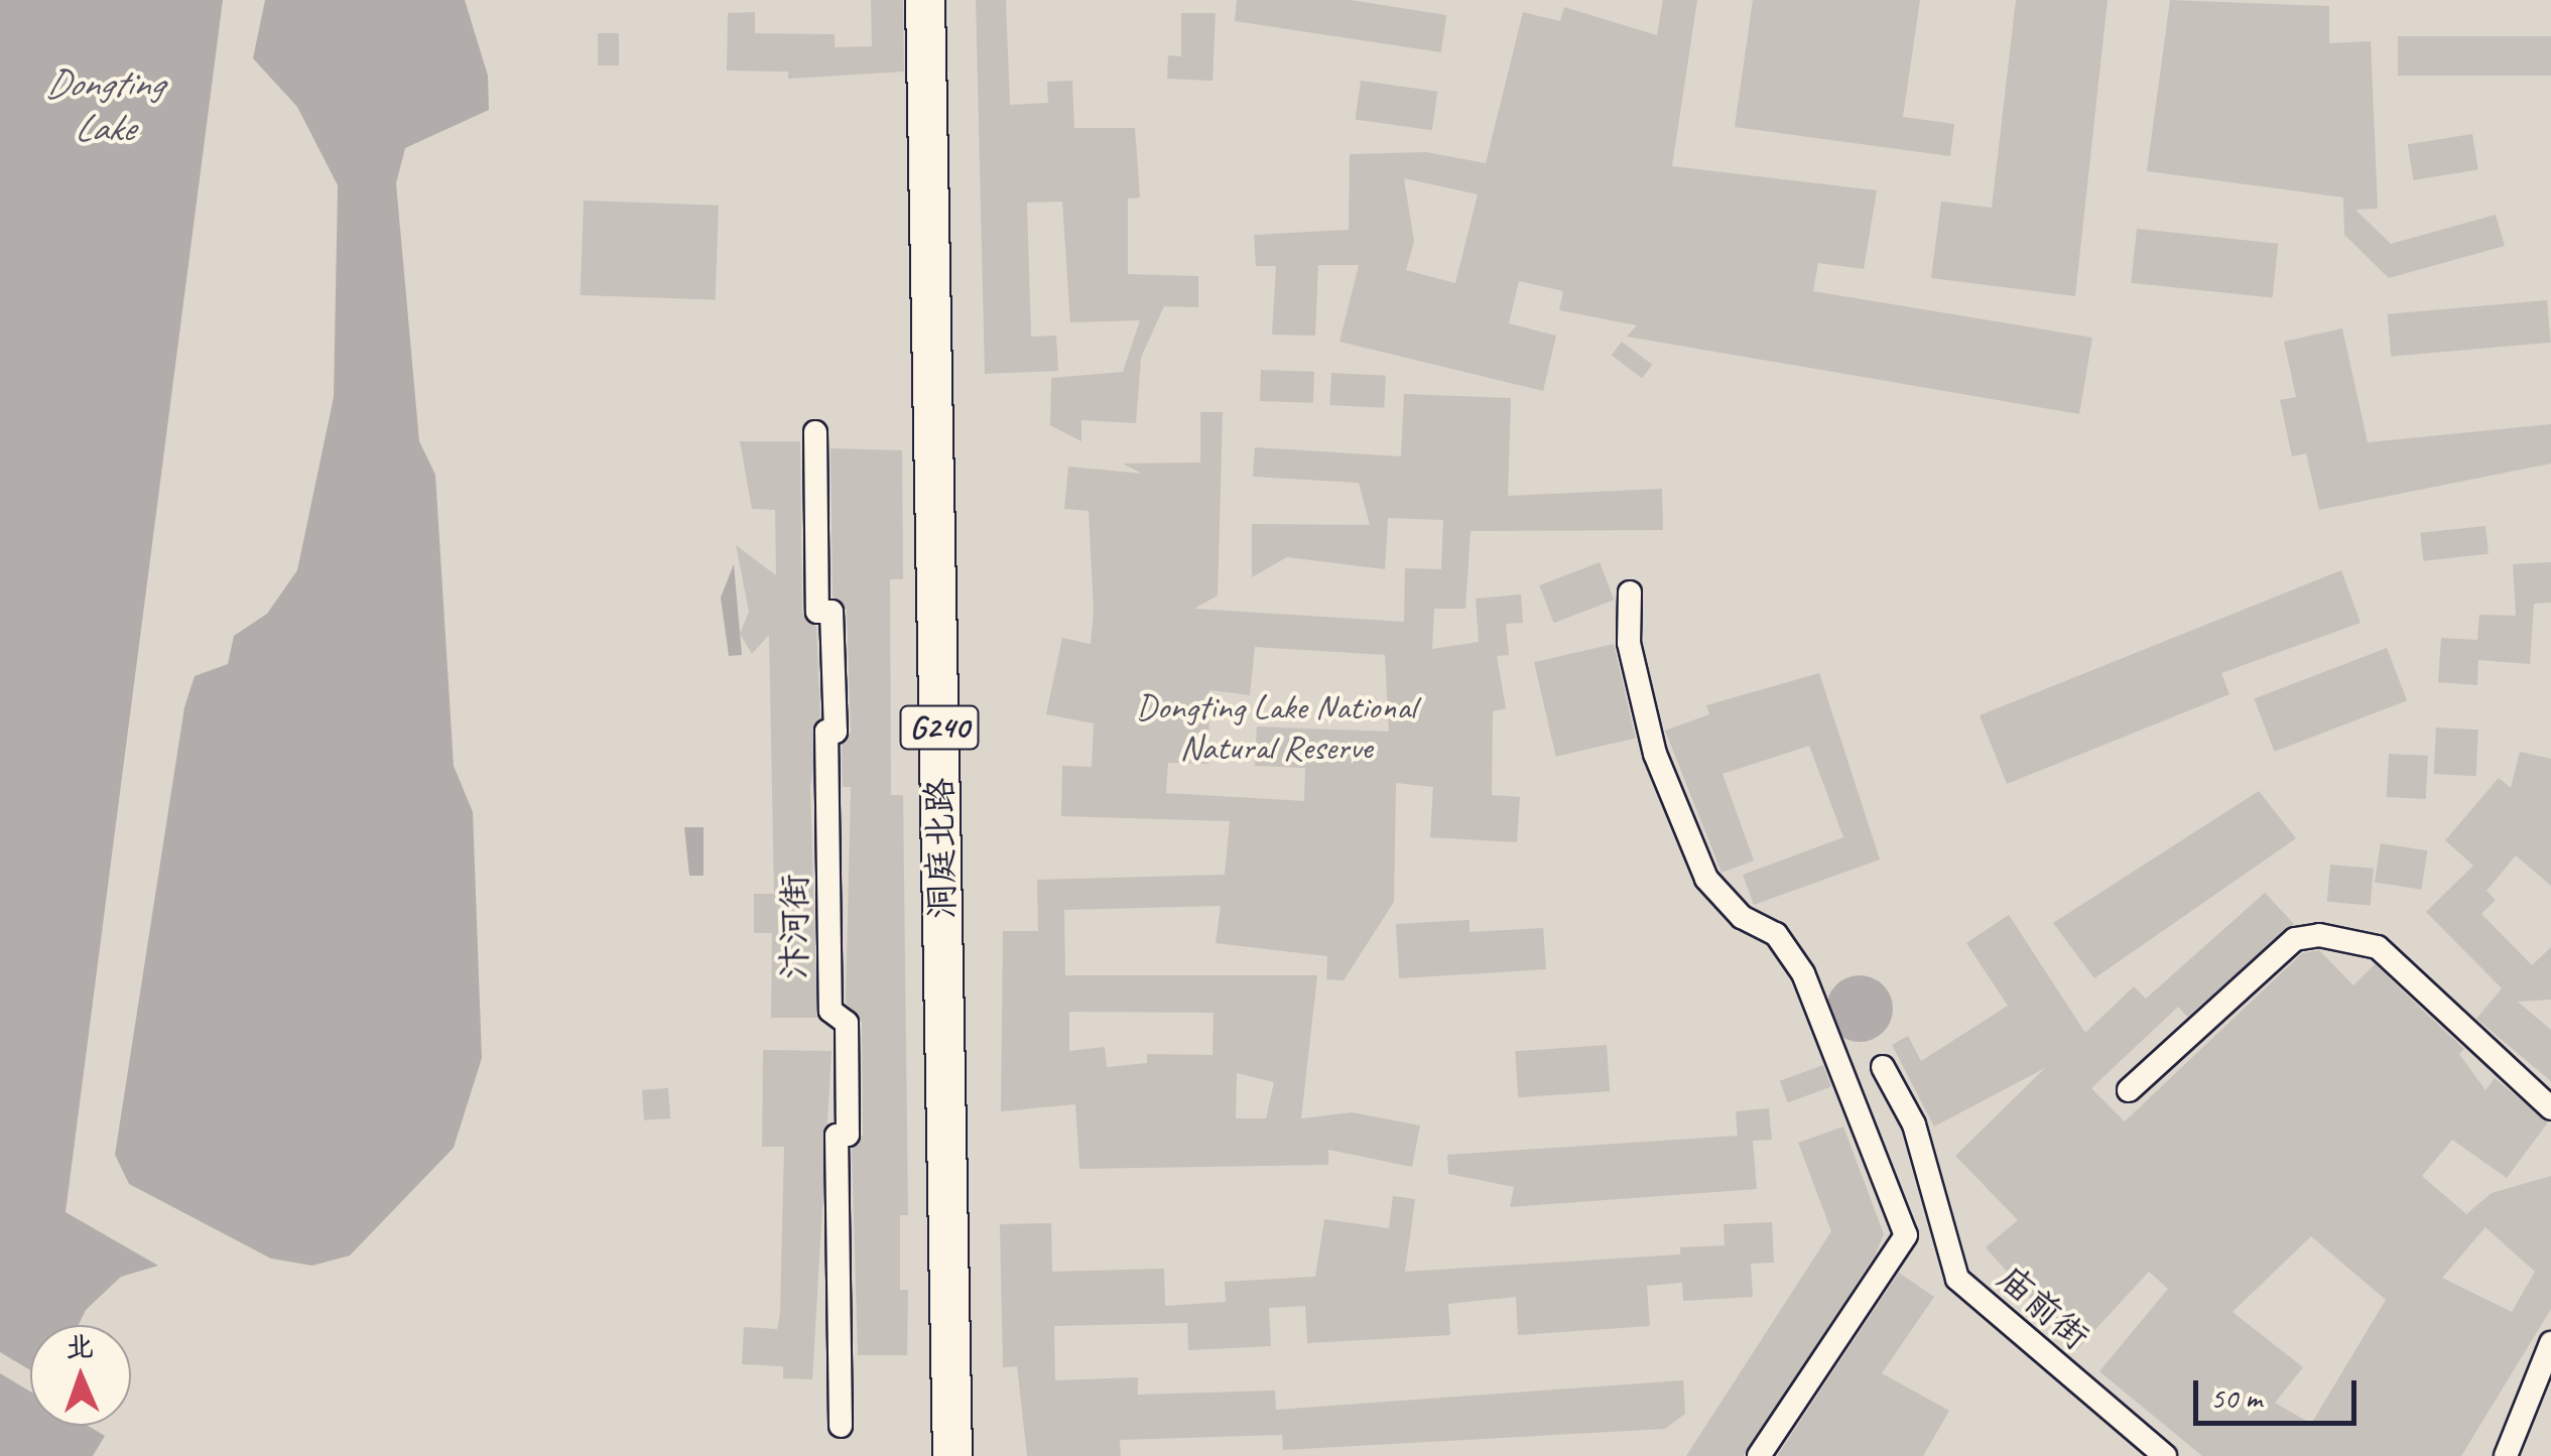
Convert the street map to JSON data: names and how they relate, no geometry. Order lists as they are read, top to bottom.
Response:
{
  "streets": {
    "main road": ["G240", "洞庭北路"],
    "street": ["汴河街", "庙前街"]
  },
  "water": ["Dongting Lake"],
  "parks": ["Dongting Lake National Natural Reserve"],
  "scale_bar": "50 m",
  "north": "top"
}
